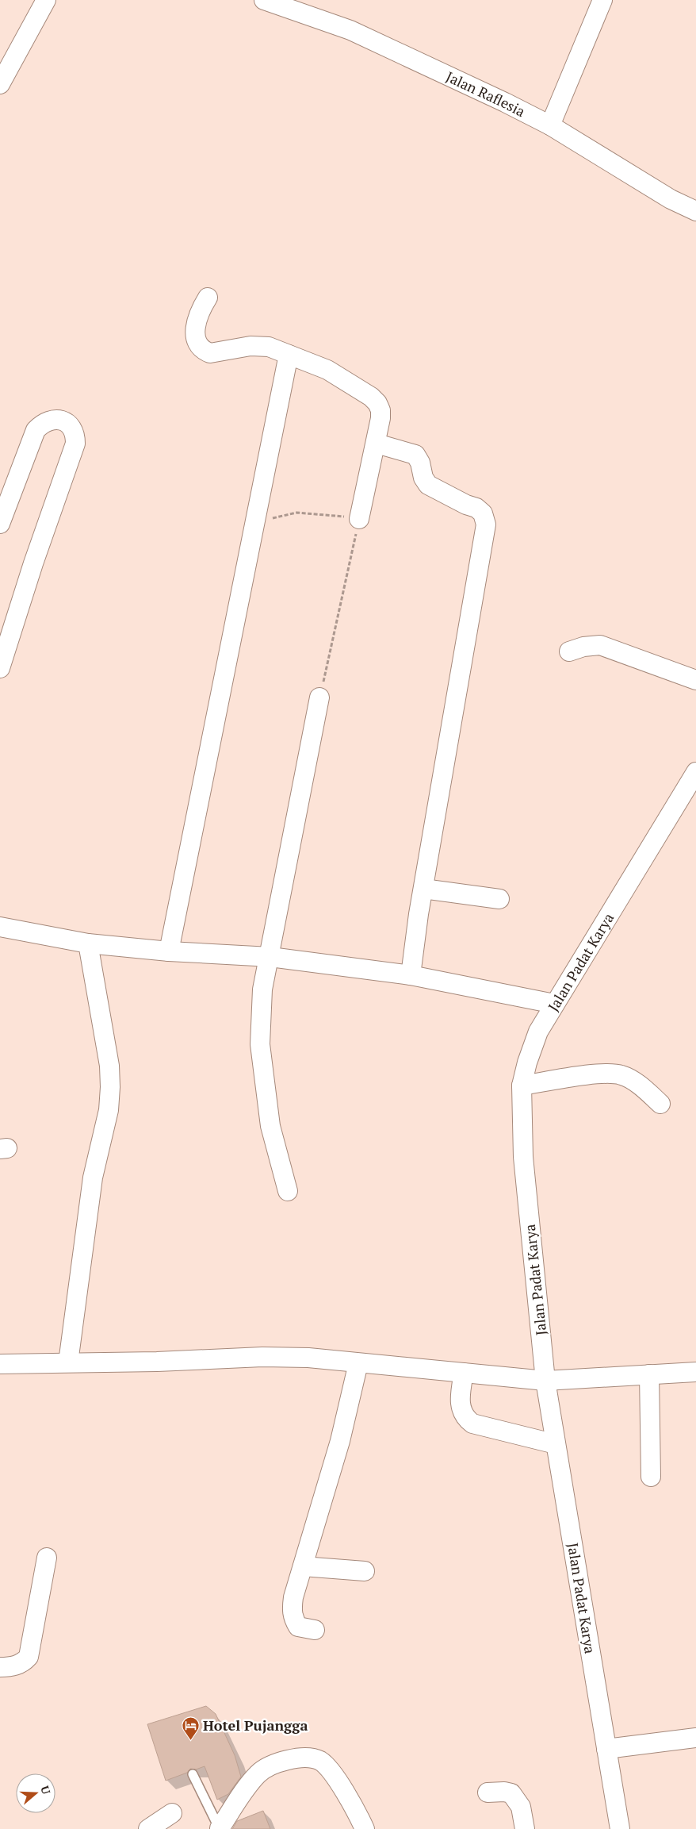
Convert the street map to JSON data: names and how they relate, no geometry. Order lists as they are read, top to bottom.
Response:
{
  "streets": {
    "street": ["Jalan Raflesia", "Jalan Padat Karya"]
  },
  "places": {
    "hotel": ["Hotel Pujangga"]
  },
  "north": "right"
}
